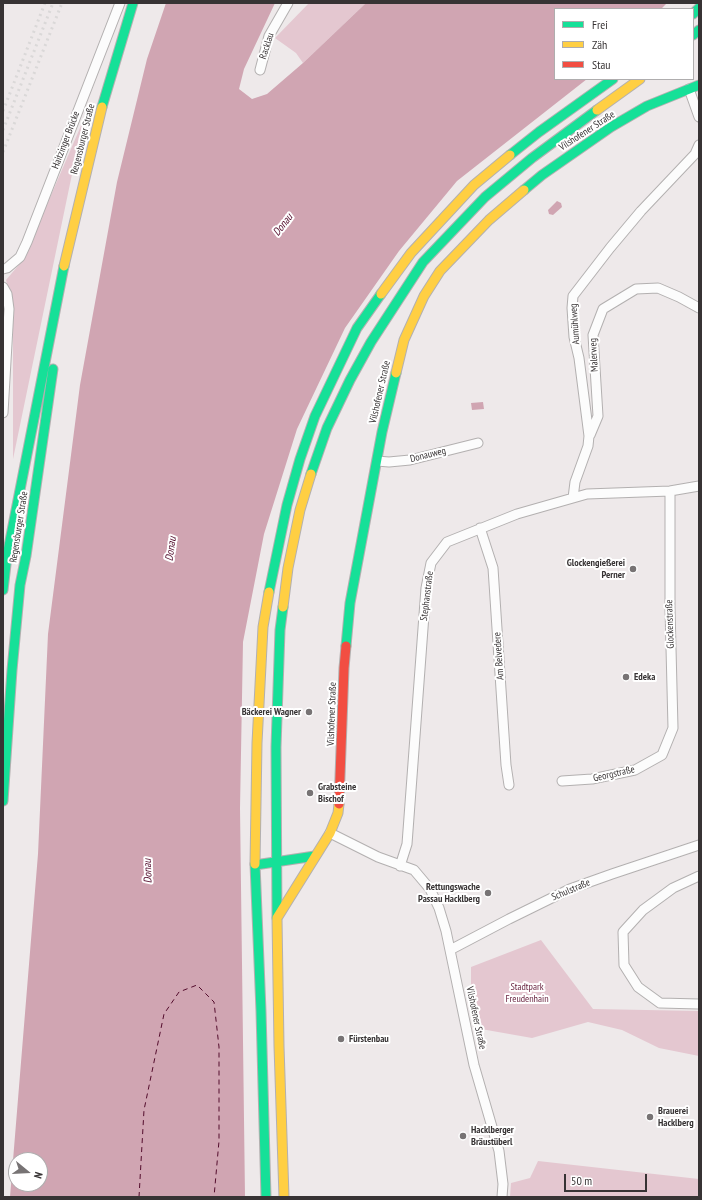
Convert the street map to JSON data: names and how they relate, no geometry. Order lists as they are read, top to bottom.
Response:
{
  "streets": {
    "main road": ["Vilshofener Straße", "Regensburger Straße"],
    "street": [
      "Racklau",
      "Haitzinger Brücke",
      "Aumühlweg",
      "Malerweg",
      "Donauweg",
      "Stephanstraße",
      "Glockenstraße",
      "Am Belvedere",
      "Georgstraße",
      "Schulstraße"
    ]
  },
  "crossings": [
    ["Vilshofener Straße", "Donauweg"],
    ["Vilshofener Straße", "Stephanstraße"],
    ["Vilshofener Straße", "Schulstraße"],
    ["Aumühlweg", "Malerweg"],
    ["Aumühlweg", "Stephanstraße"],
    ["Stephanstraße", "Glockenstraße"],
    ["Stephanstraße", "Am Belvedere"],
    ["Glockenstraße", "Georgstraße"]
  ],
  "water": ["Donau"],
  "parks": ["Stadtpark Freudenhain"],
  "places": [
    "Glockengießerei Perner",
    "Edeka",
    "Bäckerei Wagner",
    "Grabsteine Bischof",
    "Rettungswache Passau Hacklberg",
    "Fürstenbau",
    "Brauerei Hacklberg",
    "Hacklberger Bräustüberl"
  ],
  "legend": ["Frei", "Zäh", "Stau"],
  "scale_bar": "50 m",
  "north": "right"
}
